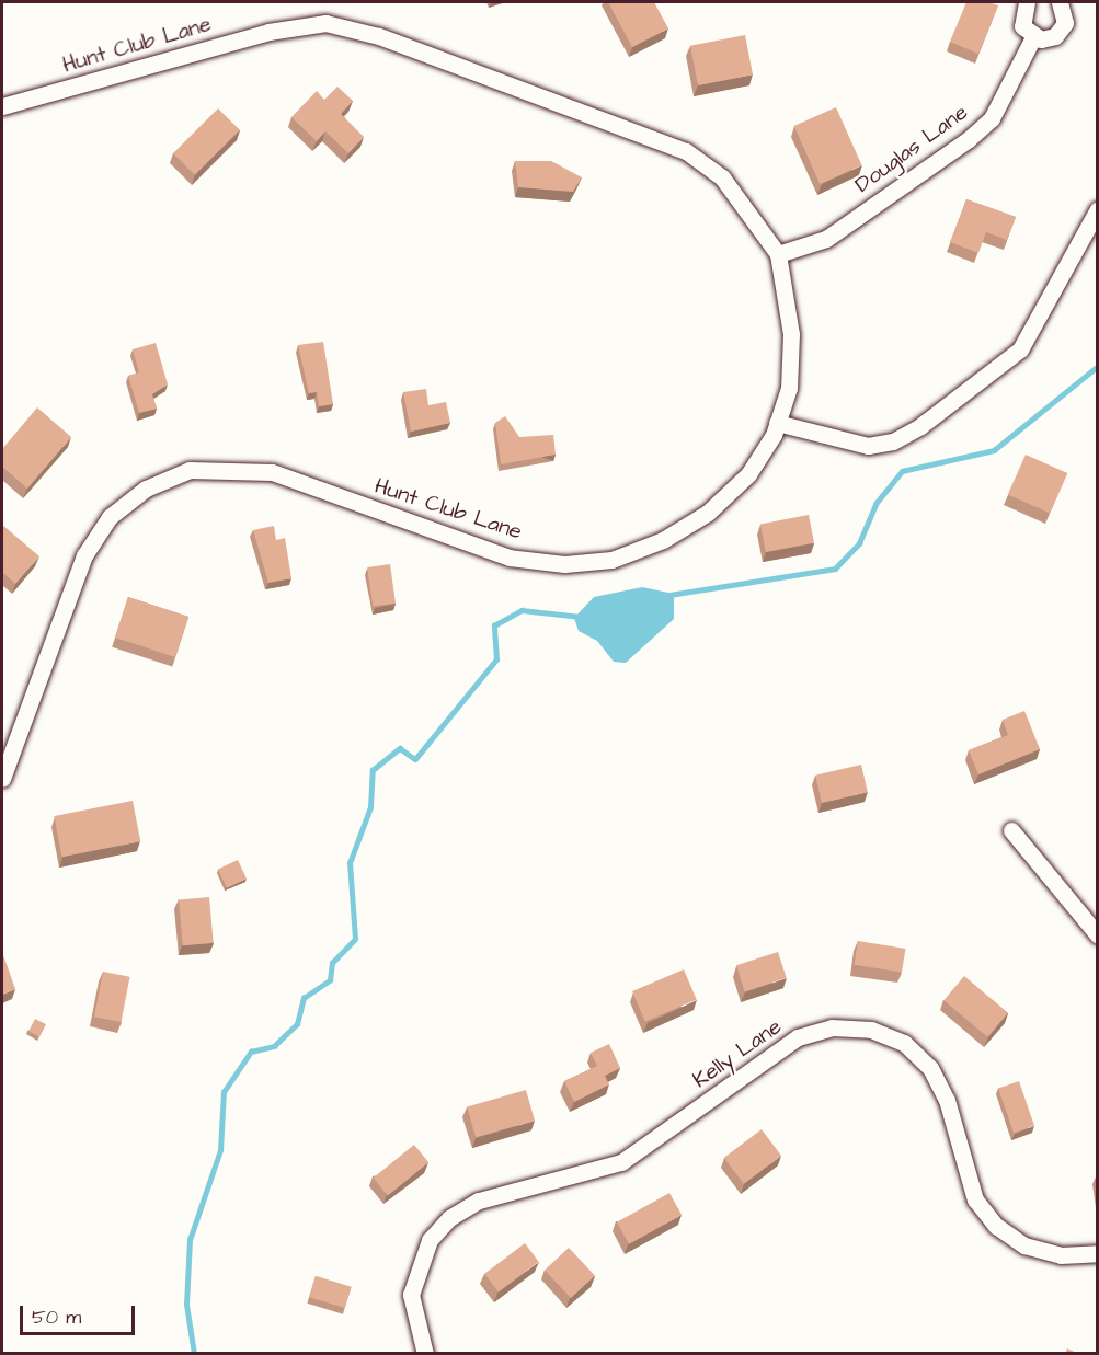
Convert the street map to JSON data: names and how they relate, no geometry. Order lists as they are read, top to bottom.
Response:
{
  "streets": {
    "street": ["Hunt Club Lane", "Douglas Lane", "Kelly Lane"]
  },
  "crossings": [
    ["Hunt Club Lane", "Douglas Lane"]
  ],
  "scale_bar": "50 m"
}
